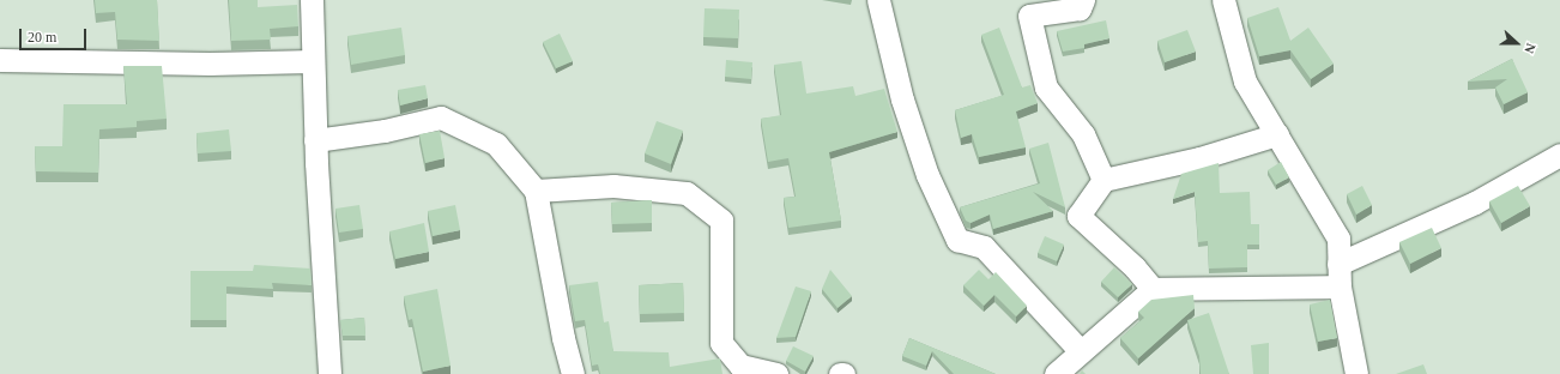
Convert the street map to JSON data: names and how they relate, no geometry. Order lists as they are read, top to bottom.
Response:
{
  "scale_bar": "20 m",
  "north": "right"
}
